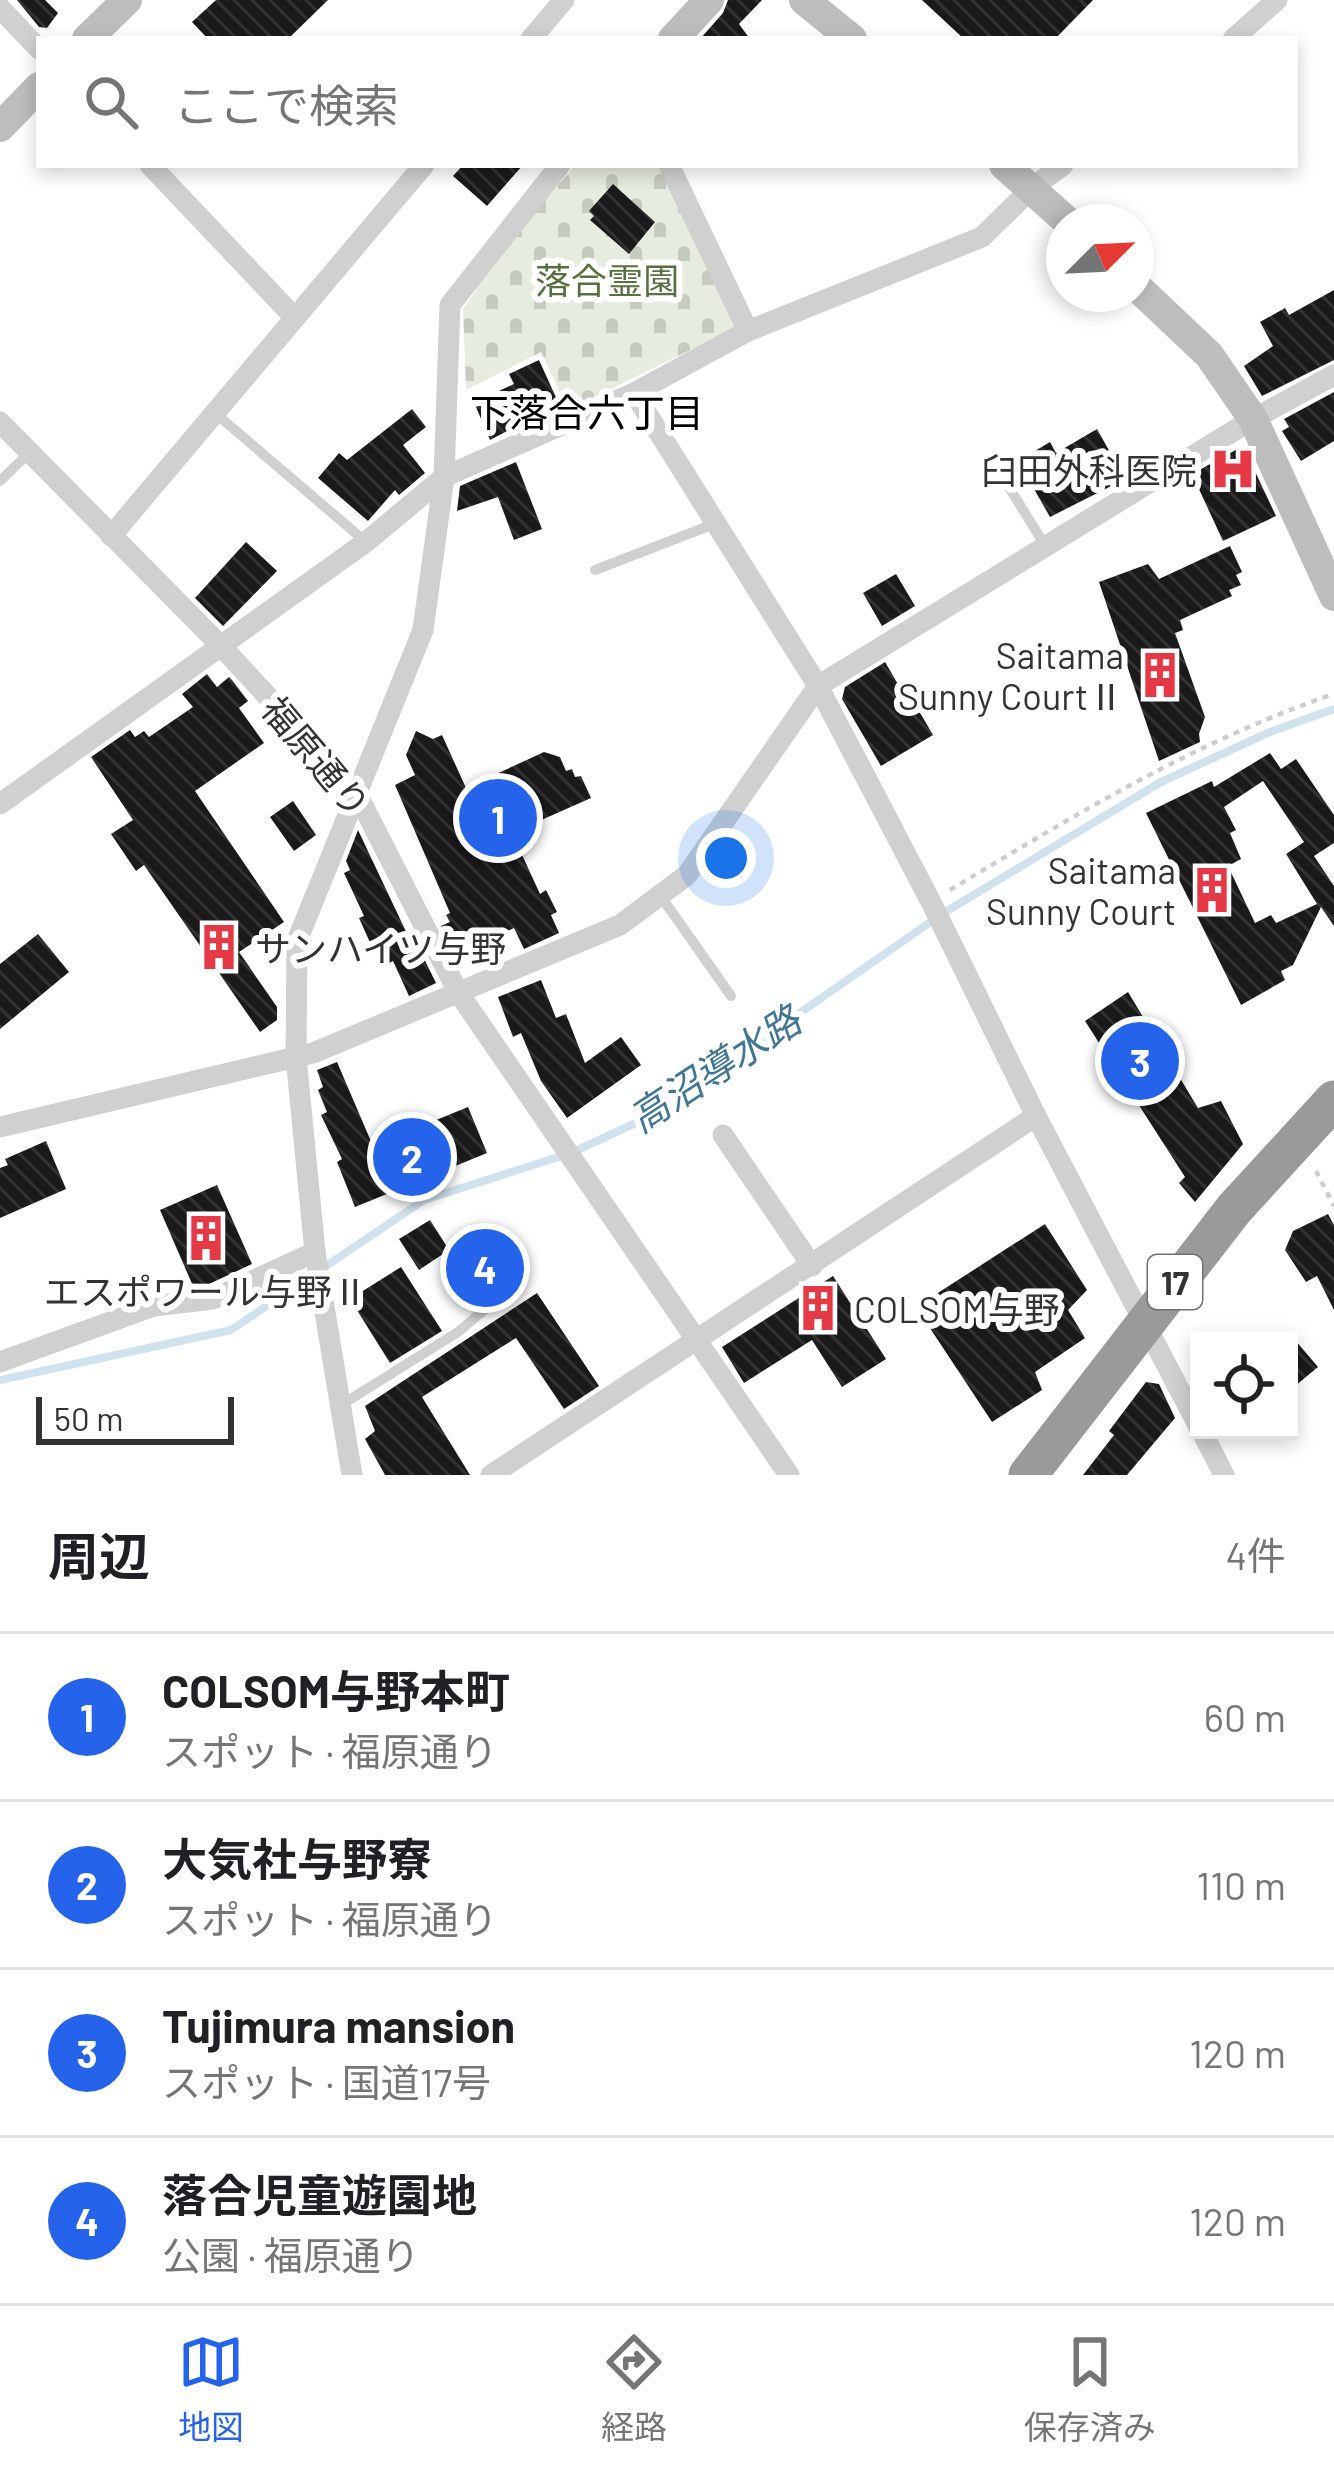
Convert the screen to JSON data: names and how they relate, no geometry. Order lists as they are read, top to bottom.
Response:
{
  "streets": {
    "highway": ["17"],
    "street": ["福原通り"]
  },
  "districts": ["下落合六丁目"],
  "water": ["高沼導水路"],
  "parks": ["落合霊園"],
  "places": {
    "hospital": ["臼田外科医院"],
    "building": [
      "Saitama Sunny CourtⅡ",
      "Saitama Sunny Court",
      "サンハイツ与野",
      "エスポワール与野Ⅱ",
      "COLSOM与野"
    ]
  },
  "scale_bar": "50 m",
  "north": "top right",
  "page": {
    "search": "ここで検索",
    "pins": [
      "1",
      "3",
      "2",
      "4"
    ],
    "scale": "50 m",
    "heading": ["周辺", "4件"],
    "list": [
      {
        "mark": "1",
        "name": "COLSOM与野本町",
        "note": "スポット · 福原通り",
        "value": "60 m"
      },
      {
        "mark": "2",
        "name": "大気社与野寮",
        "note": "スポット · 福原通り",
        "value": "110 m"
      },
      {
        "mark": "3",
        "name": "Tujimura mansion",
        "note": "スポット · 国道17号",
        "value": "120 m"
      },
      {
        "mark": "4",
        "name": "落合児童遊園地",
        "note": "公園 · 福原通り",
        "value": "120 m"
      }
    ],
    "nav": ["地図", "経路", "保存済み"]
  }
}
